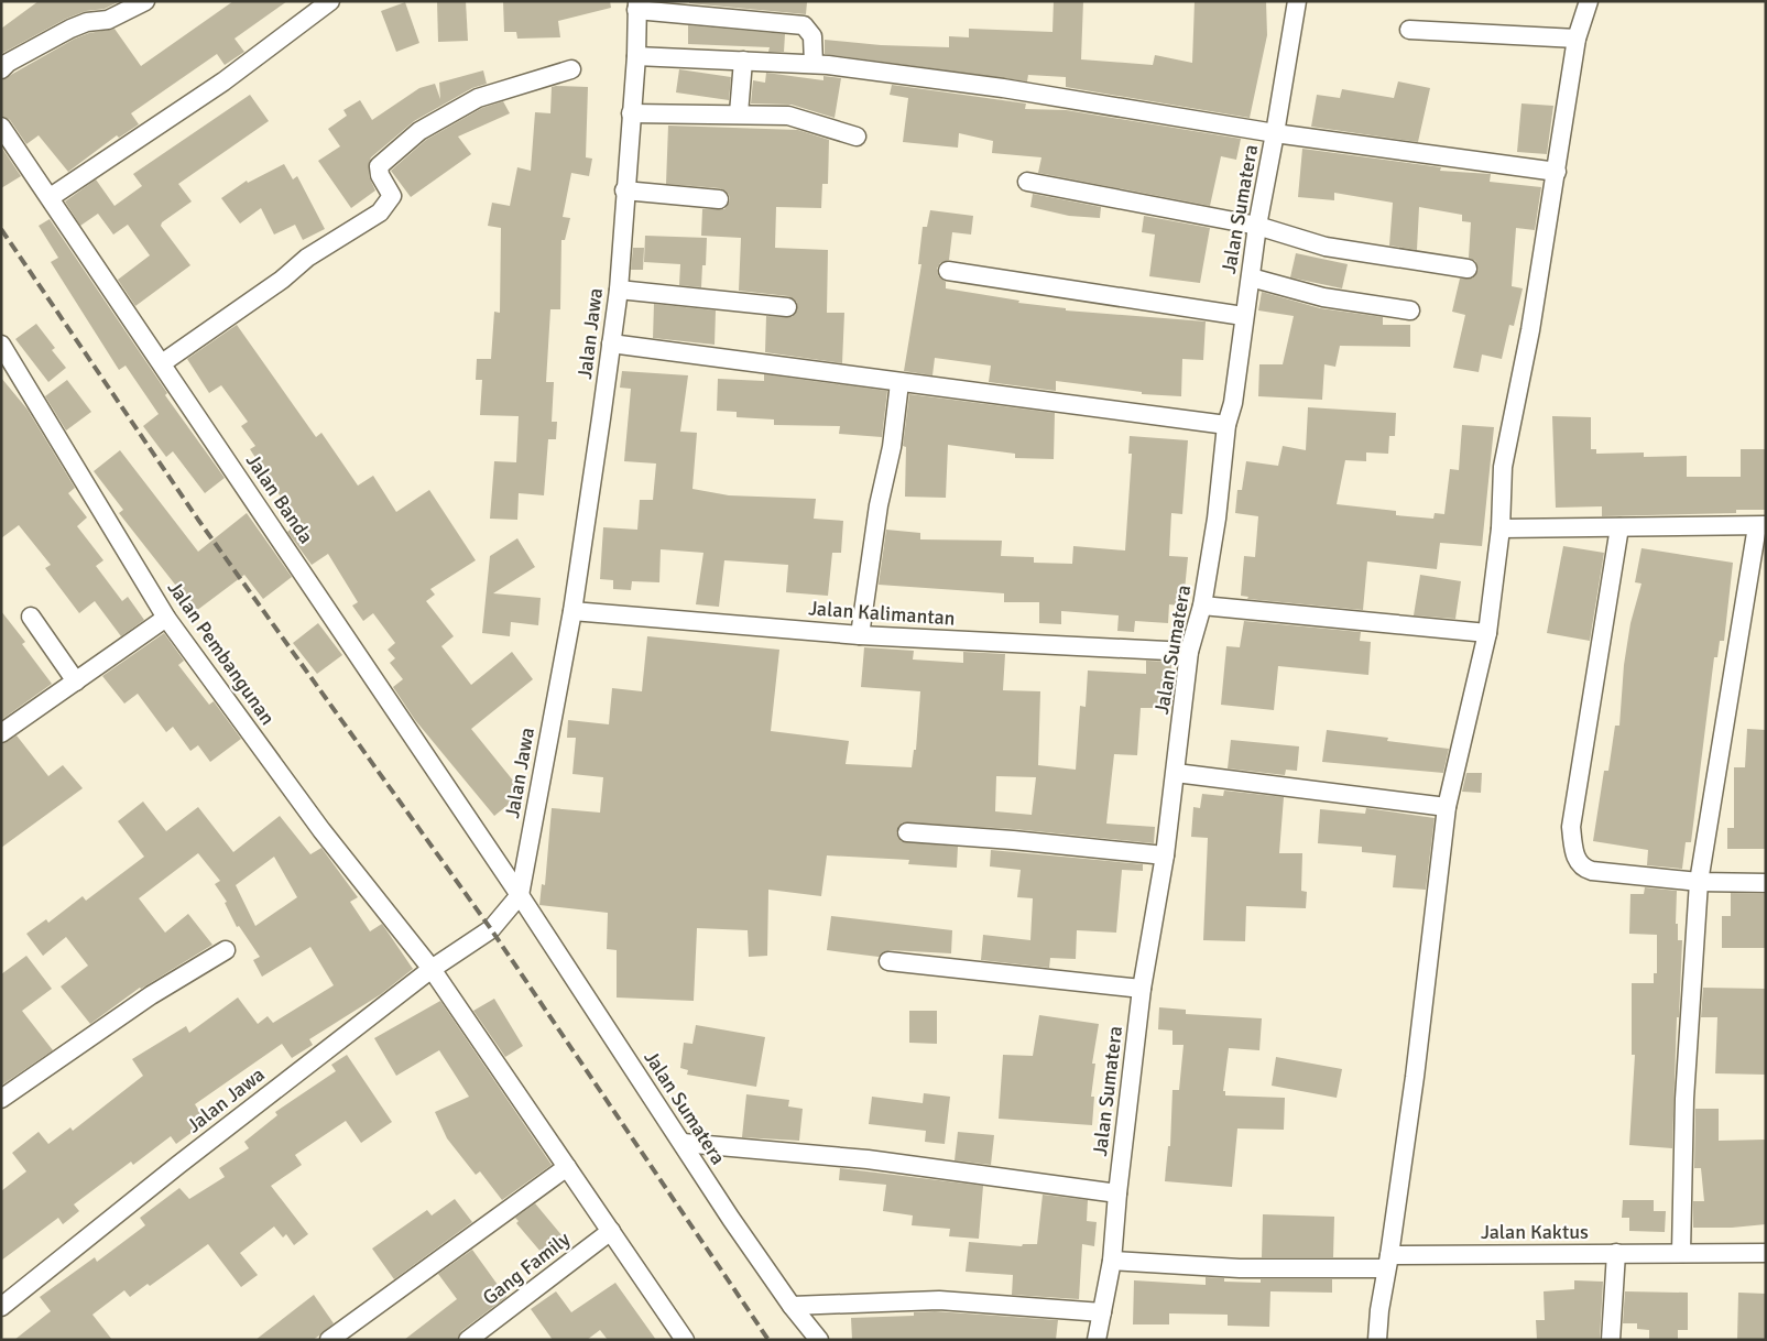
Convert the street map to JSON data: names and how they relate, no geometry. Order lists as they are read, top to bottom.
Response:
{
  "streets": {
    "street": [
      "Jalan Sumatera",
      "Jalan Jawa",
      "Jalan Banda",
      "Jalan Kalimantan",
      "Jalan Pembangunan",
      "Jalan Kaktus",
      "Gang Family"
    ]
  },
  "crossings": [
    ["Jalan Sumatera", "Jalan Jawa"],
    ["Jalan Sumatera", "Jalan Banda"],
    ["Jalan Sumatera", "Jalan Kalimantan"],
    ["Jalan Sumatera", "Jalan Kaktus"],
    ["Jalan Jawa", "Jalan Banda"],
    ["Jalan Jawa", "Jalan Kalimantan"],
    ["Jalan Jawa", "Jalan Pembangunan"],
    ["Jalan Pembangunan", "Gang Family"]
  ]
}
